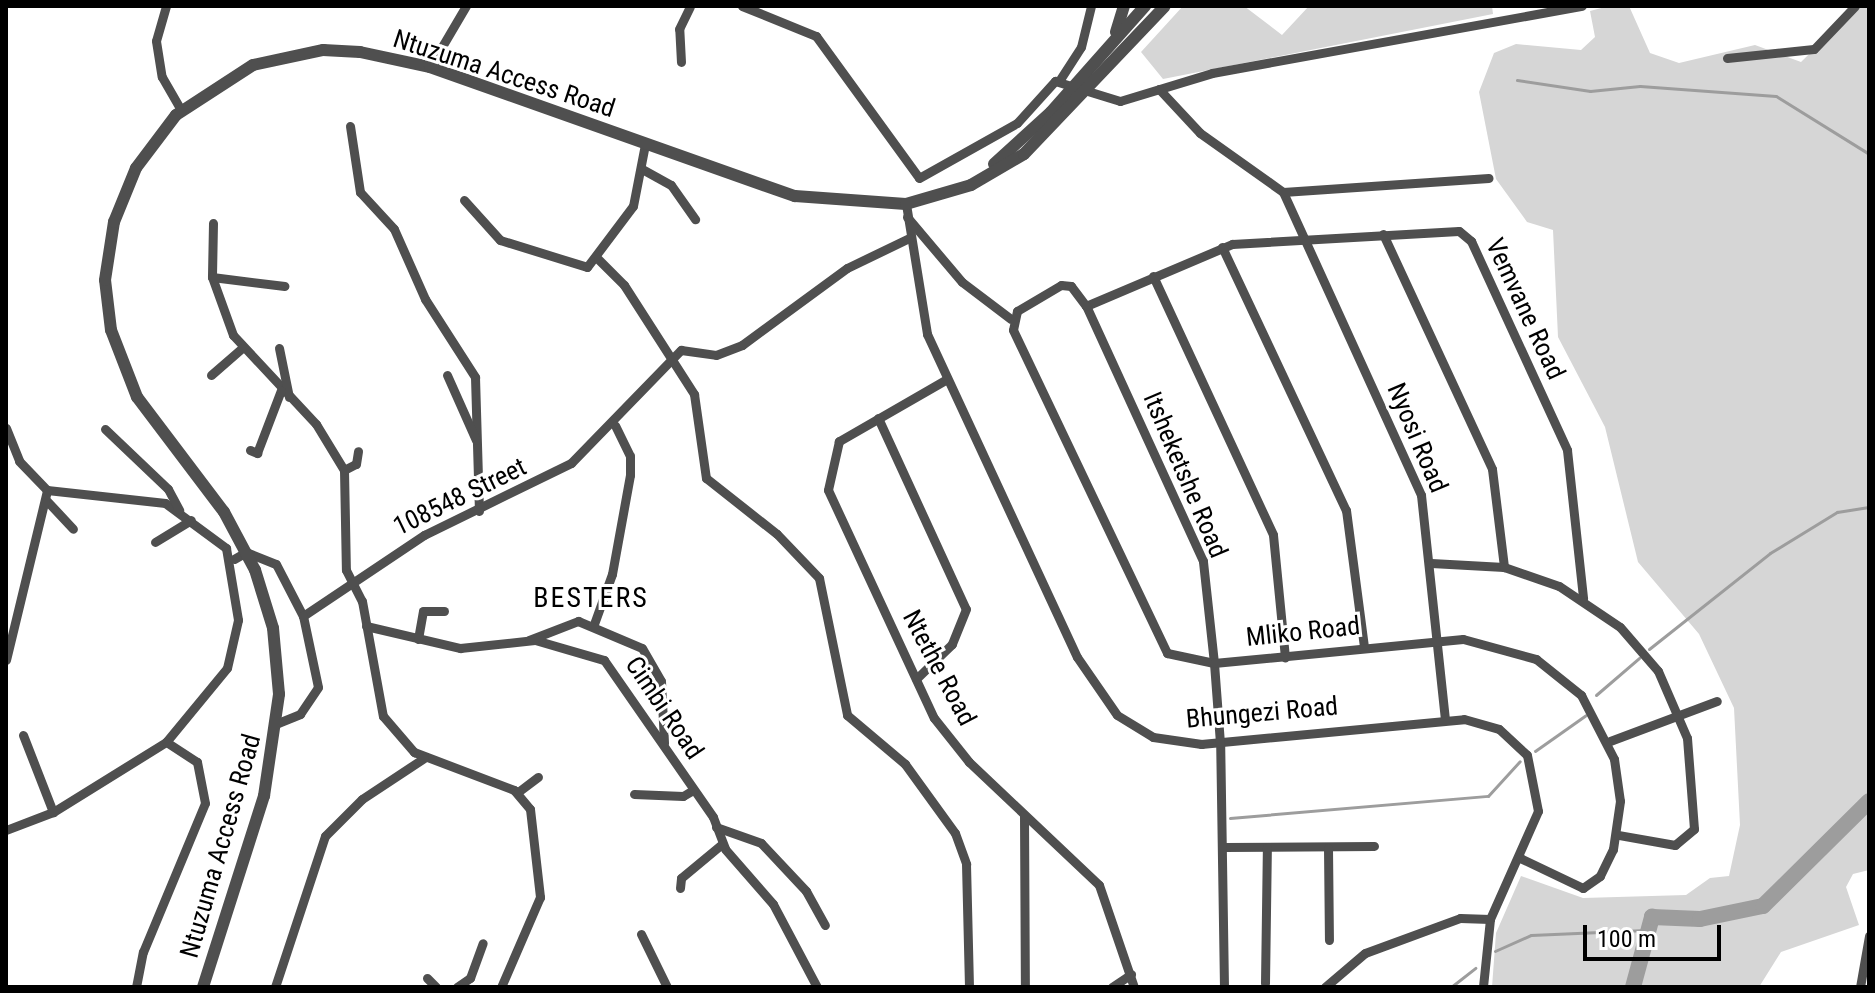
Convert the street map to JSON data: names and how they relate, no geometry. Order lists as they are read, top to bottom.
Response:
{
  "streets": {
    "street": [
      "Ntuzuma Access Road",
      "Vemvane Road",
      "Nyosi Road",
      "Itsheketshe Road",
      "108548 Street",
      "Mliko Road",
      "Ntethe Road",
      "Cimbi Road",
      "Bhungezi Road"
    ]
  },
  "crossings": [
    ["Ntuzuma Access Road", "Bhungezi Road"],
    ["Vemvane Road", "Nyosi Road"],
    ["Vemvane Road", "Itsheketshe Road"],
    ["Nyosi Road", "Mliko Road"],
    ["Nyosi Road", "Bhungezi Road"],
    ["Itsheketshe Road", "Mliko Road"],
    ["Itsheketshe Road", "Bhungezi Road"],
    ["108548 Street", "Bhungezi Road"],
    ["Ntethe Road", "Bhungezi Road"]
  ],
  "districts": ["BESTERS"],
  "scale_bar": "100 m"
}
